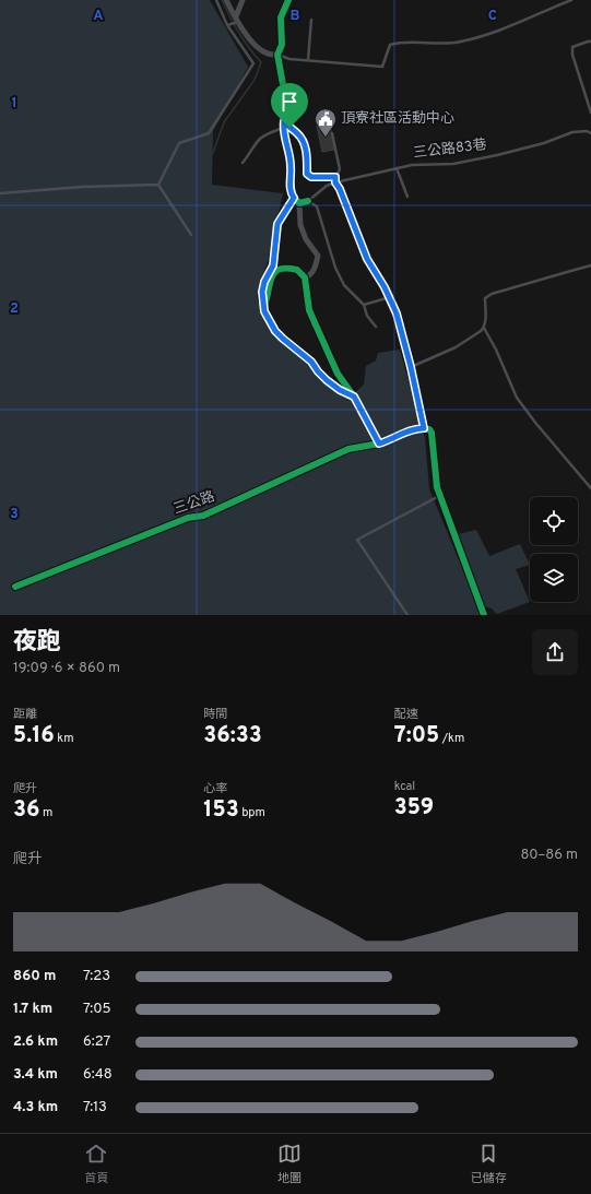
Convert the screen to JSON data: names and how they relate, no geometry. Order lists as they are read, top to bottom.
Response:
{
  "streets": {
    "street": ["三公路"],
    "lane": ["三公路83巷"]
  },
  "places": {
    "public building": ["頂寮社區活動中心"]
  },
  "page": {
    "heading": ["夜跑", "19:09 · 6 × 860 m"],
    "stats": [
      ["距離", "5.16 km"],
      ["時間", "36:33"],
      ["配速", "7:05 /km"],
      ["爬升", "36 m"],
      ["心率", "153 bpm"],
      ["kcal", "359"]
    ],
    "chart": ["爬升", "80–86 m"],
    "list": [
      {
        "name": "860 m",
        "note": "7:23"
      },
      {
        "name": "1.7 km",
        "note": "7:05"
      },
      {
        "name": "2.6 km",
        "note": "6:27"
      },
      {
        "name": "3.4 km",
        "note": "6:48"
      },
      {
        "name": "4.3 km",
        "note": "7:13"
      }
    ],
    "tabs": ["首頁", "地圖", "已儲存"]
  },
  "grid": {
    "columns": ["A", "B", "C"],
    "rows": ["1", "2", "3"]
  }
}
